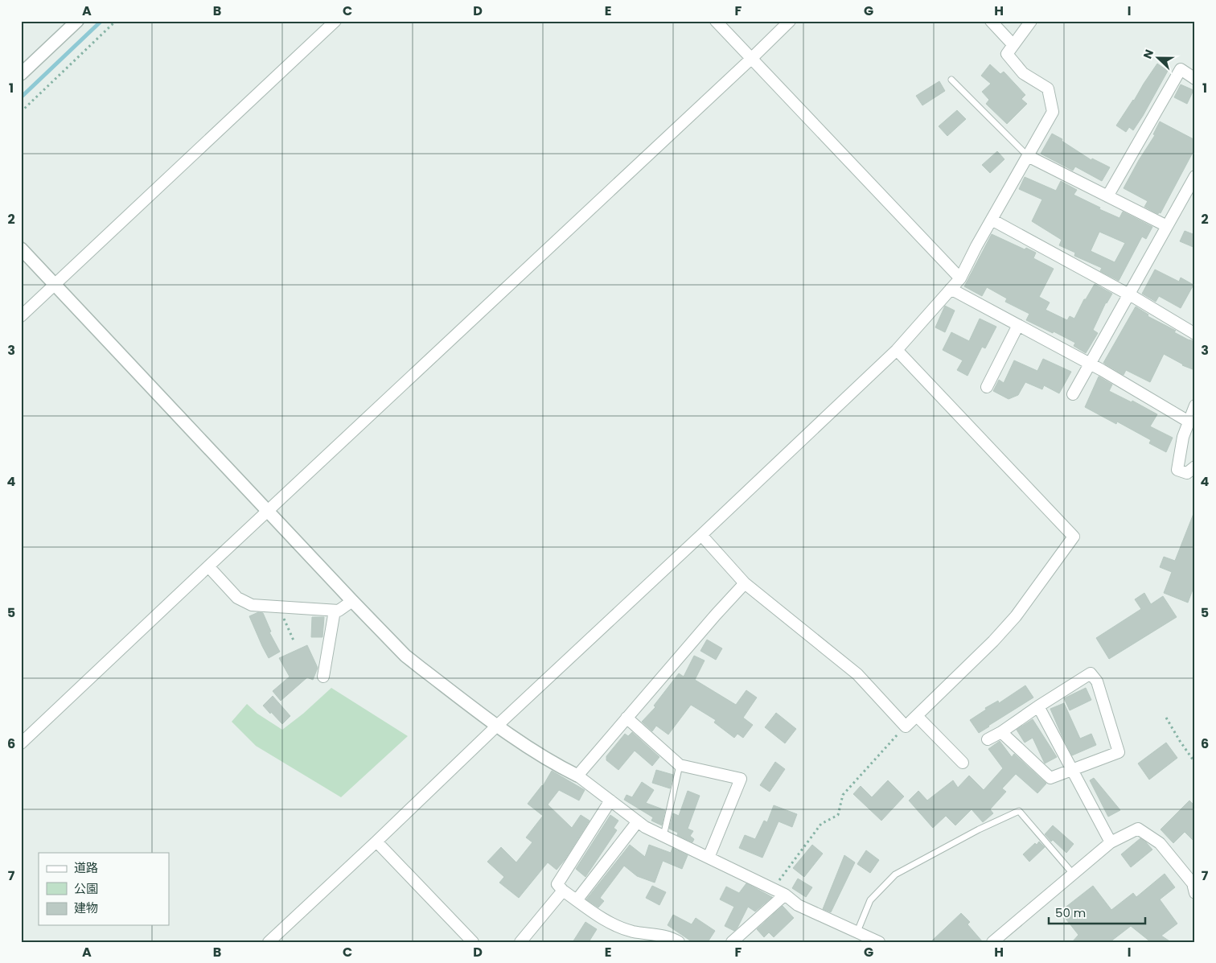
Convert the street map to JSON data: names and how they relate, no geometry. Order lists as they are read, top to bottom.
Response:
{
  "legend": ["道路", "公園", "建物"],
  "scale_bar": "50 m",
  "north": "left",
  "grid": {
    "columns": [
      "A",
      "B",
      "C",
      "D",
      "E",
      "F",
      "G",
      "H",
      "I"
    ],
    "rows": [
      "1",
      "2",
      "3",
      "4",
      "5",
      "6",
      "7"
    ]
  }
}
